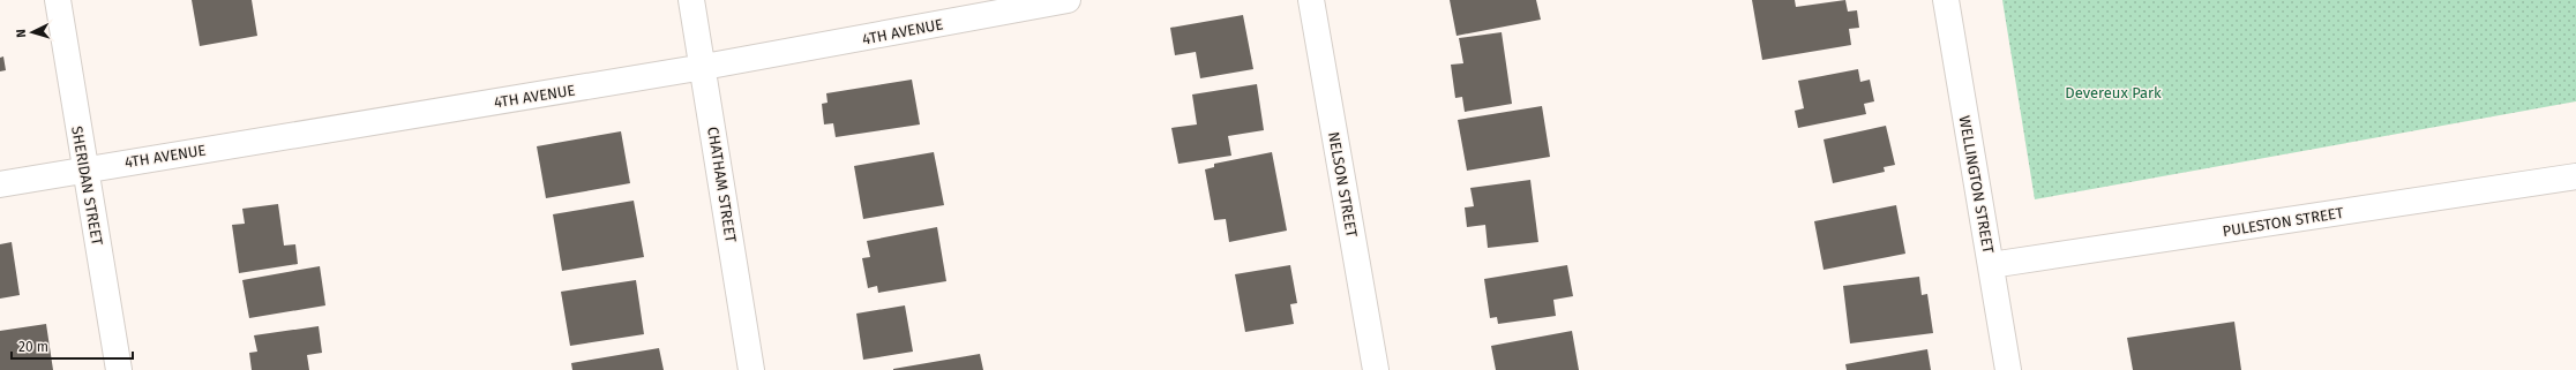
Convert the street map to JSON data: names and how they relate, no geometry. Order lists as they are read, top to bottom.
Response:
{
  "streets": {
    "street": [
      "4TH AVENUE",
      "CHATHAM STREET",
      "NELSON STREET",
      "WELLINGTON STREET",
      "SHERIDAN STREET",
      "PULESTON STREET"
    ]
  },
  "crossings": [
    ["4TH AVENUE", "CHATHAM STREET"],
    ["4TH AVENUE", "SHERIDAN STREET"],
    ["WELLINGTON STREET", "PULESTON STREET"]
  ],
  "parks": ["Devereux Park"],
  "scale_bar": "20 m",
  "north": "left"
}
